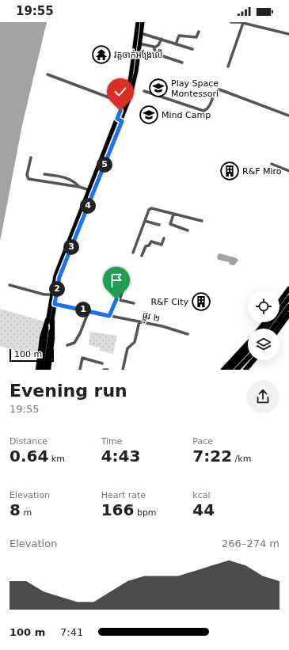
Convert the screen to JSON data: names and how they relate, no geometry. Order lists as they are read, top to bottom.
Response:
{
  "streets": {
    "street": ["ផ្លូវ ២"]
  },
  "places": {
    "temple": ["វត្តចាក់អង្រែលើ"],
    "school or university": ["Play Space Montessori", "Mind Camp"],
    "building": ["R&F Miro", "R&F City"]
  },
  "scale_bar": "100 m",
  "page": {
    "status": "19:55",
    "pins": [
      "5",
      "4",
      "3",
      "2",
      "1"
    ],
    "scale": "100 m",
    "heading": ["Evening run", "19:55"],
    "stats": [
      ["Distance", "0.64 km"],
      ["Time", "4:43"],
      ["Pace", "7:22 /km"],
      ["Elevation", "8 m"],
      ["Heart rate", "166 bpm"],
      ["kcal", "44"]
    ],
    "chart": ["Elevation", "266–274 m"],
    "list": [
      {
        "name": "100 m",
        "note": "7:41"
      }
    ]
  }
}
